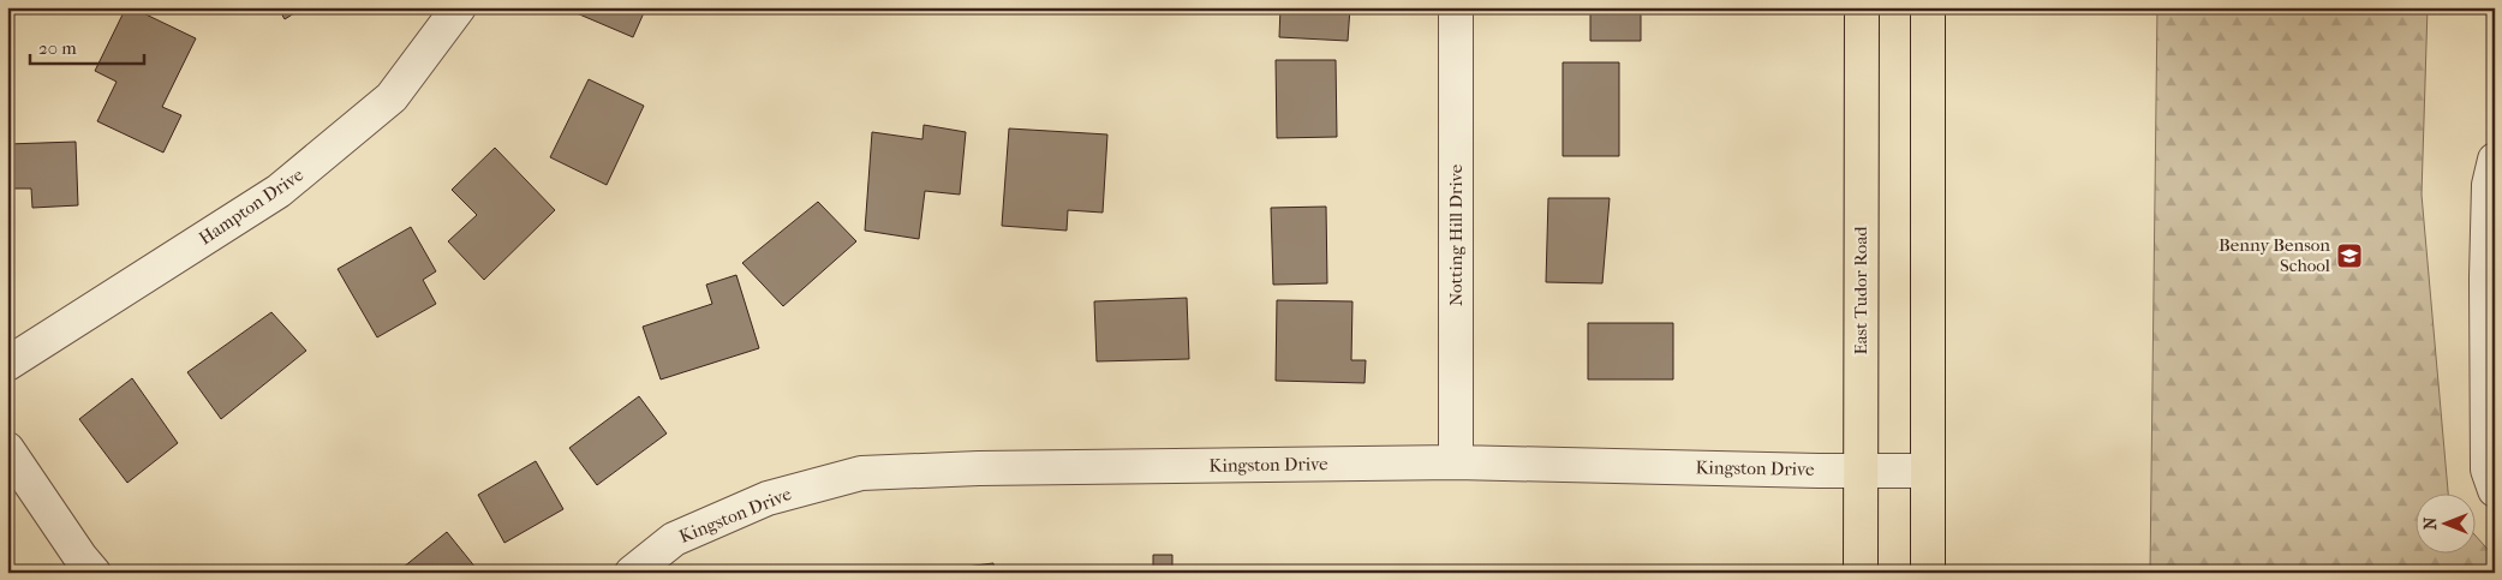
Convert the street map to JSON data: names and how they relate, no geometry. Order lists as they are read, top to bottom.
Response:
{
  "streets": {
    "main road": ["East Tudor Road"],
    "street": ["Hampton Drive", "Notting Hill Drive", "Kingston Drive"]
  },
  "crossings": [
    ["Notting Hill Drive", "Kingston Drive"],
    ["East Tudor Road", "Kingston Drive"]
  ],
  "places": {
    "school or university": ["Benny Benson School"]
  },
  "scale_bar": "20 m",
  "north": "left"
}
